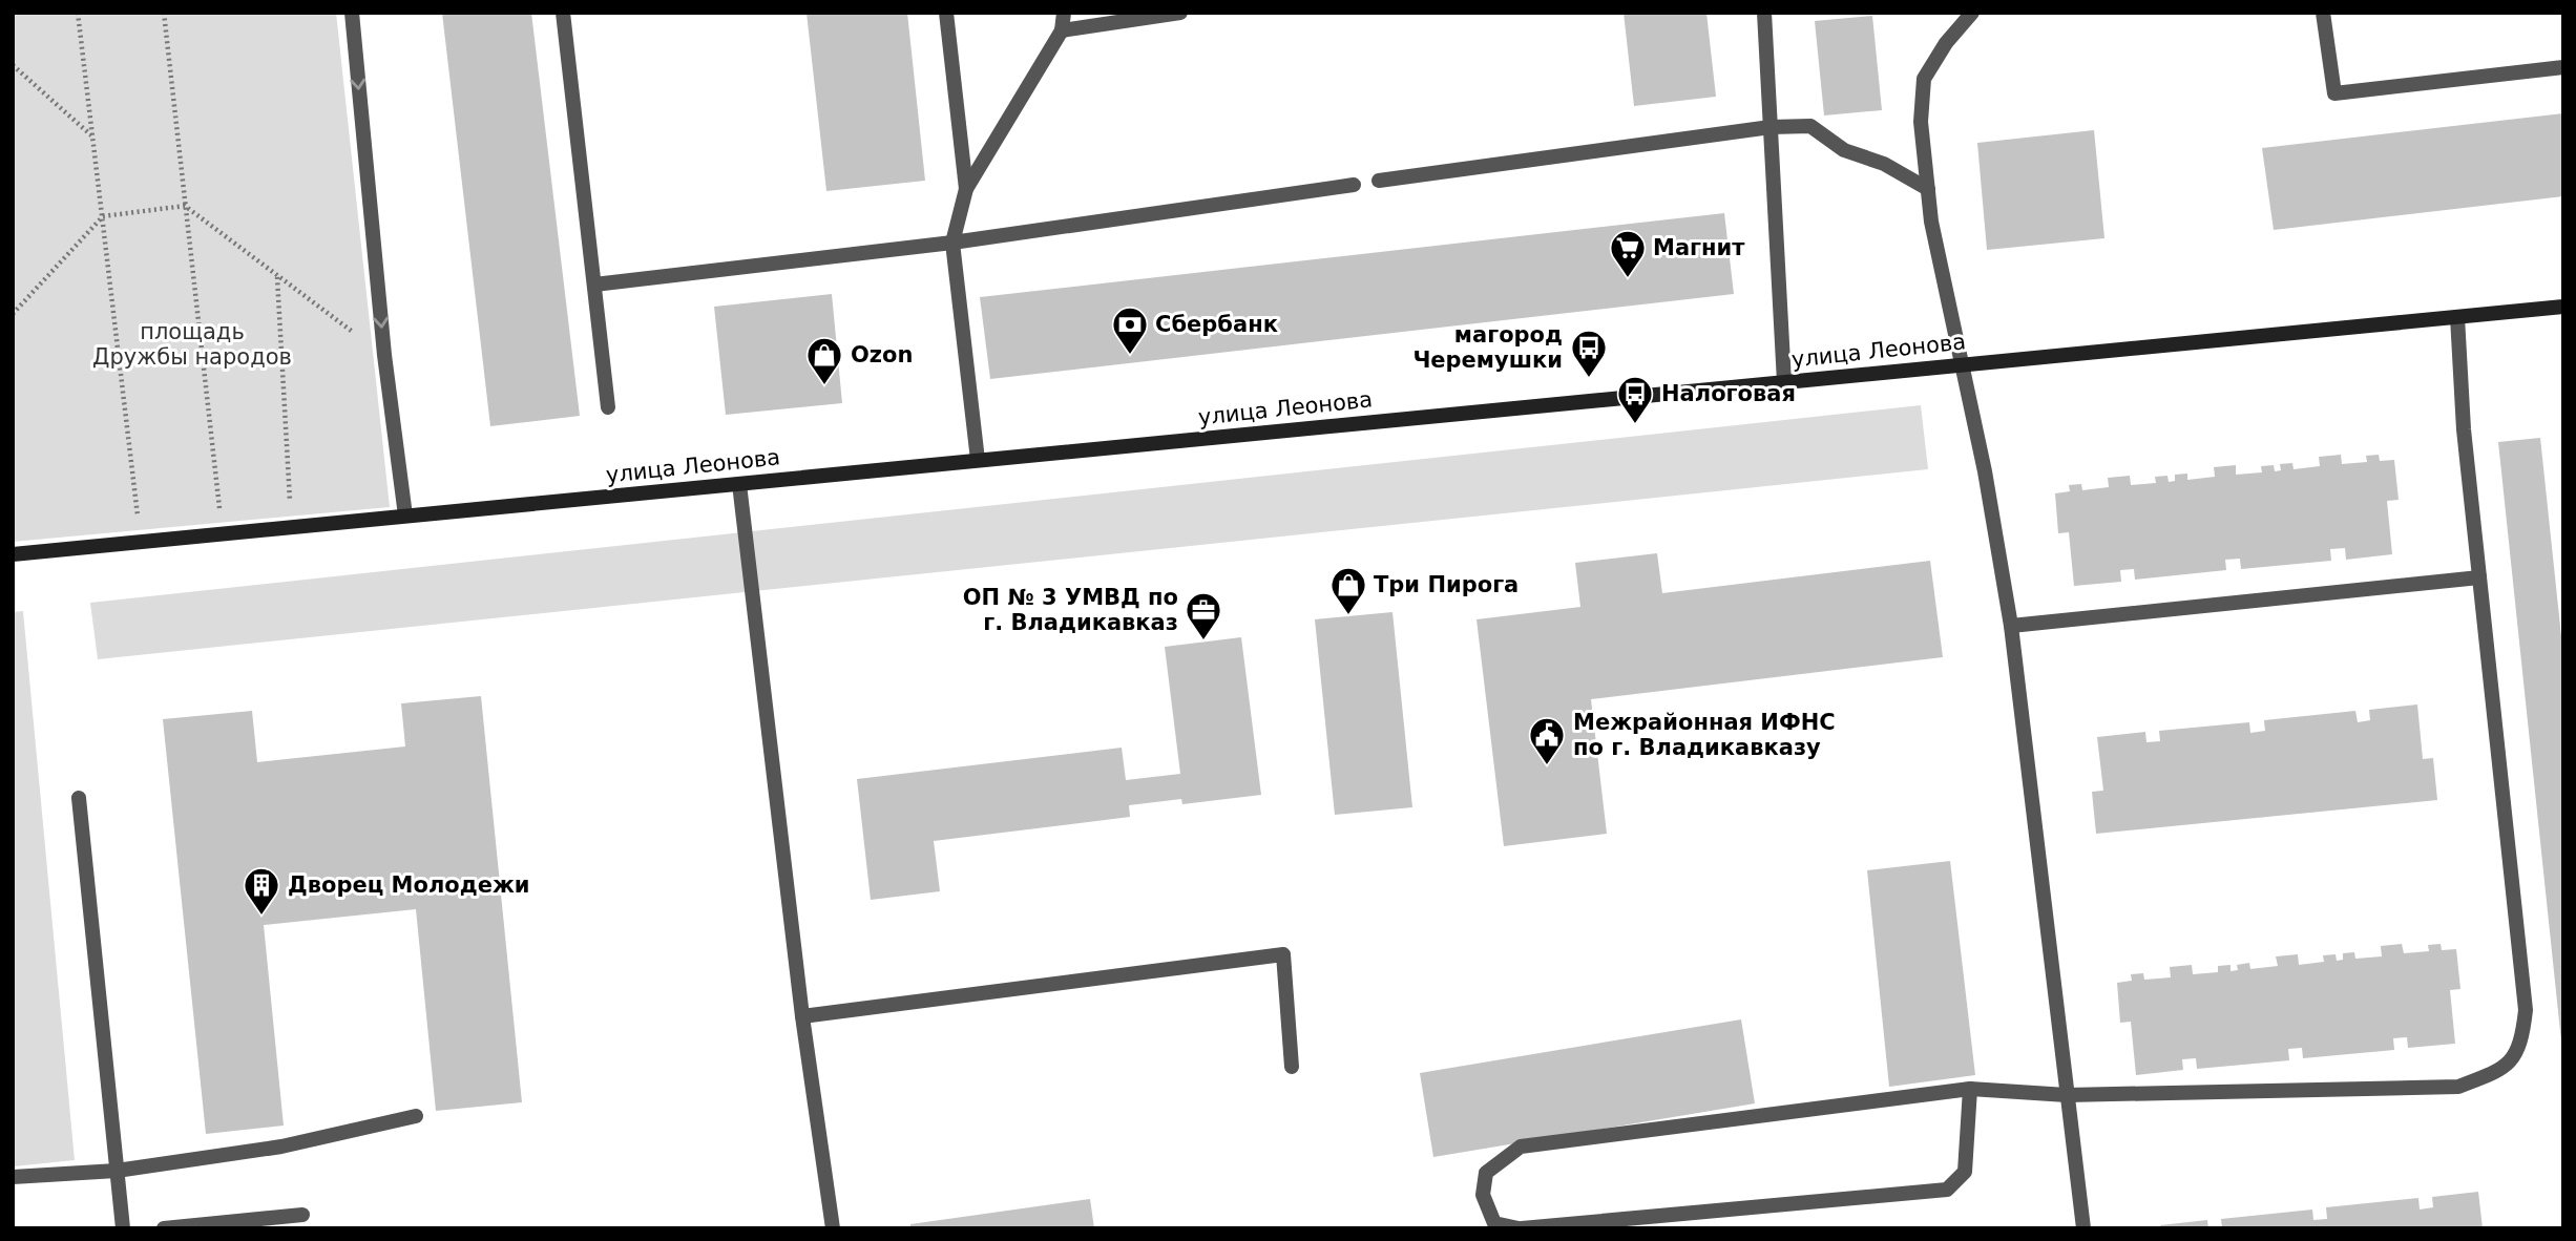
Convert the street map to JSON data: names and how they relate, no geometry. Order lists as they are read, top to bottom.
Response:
{
  "streets": {
    "street": ["улица Леонова"]
  },
  "parks": ["площадь Дружбы народов"],
  "places": {
    "supermarket": ["Магнит"],
    "bank": ["Сбербанк"],
    "bus stop": ["магород Черемушки", "Налоговая"],
    "shop": ["Ozon", "Три Пирога"],
    "office": ["ОП № 3 УМВД по г. Владикавказ"],
    "public building": ["Межрайонная ИФНС по г. Владикавказу"],
    "building": ["Дворец Молодежи"]
  }
}
